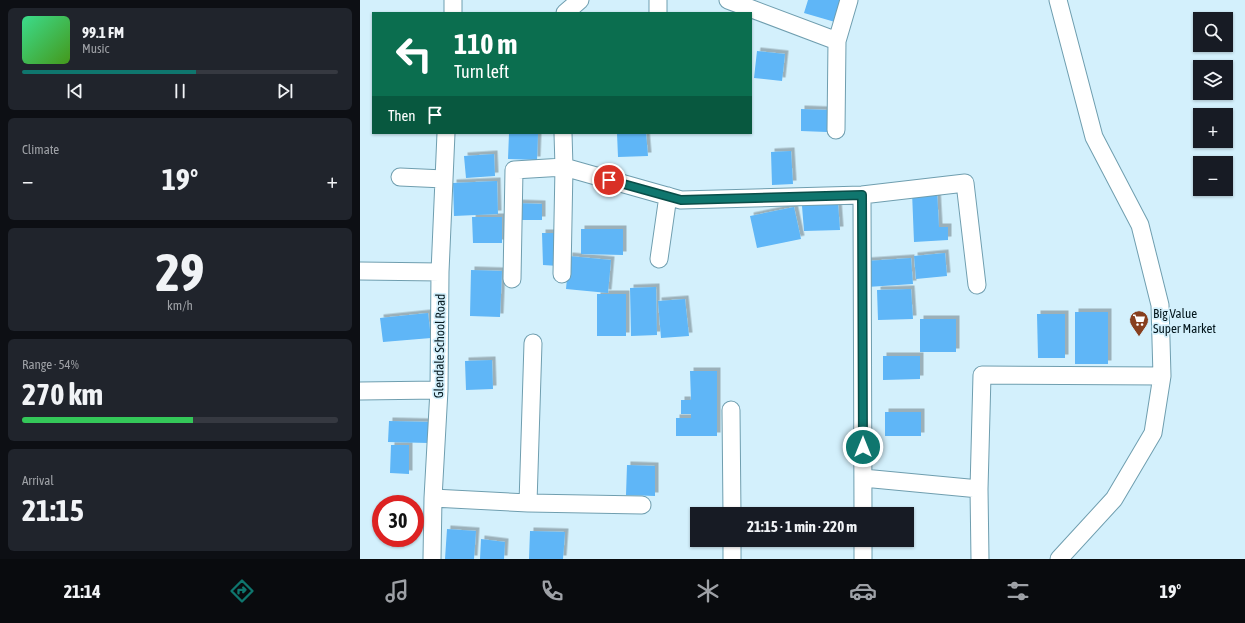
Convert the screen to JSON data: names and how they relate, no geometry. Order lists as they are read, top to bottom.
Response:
{
  "streets": {
    "street": ["Glendale School Road"]
  },
  "places": {
    "supermarket": ["Big Value Super Market"]
  },
  "page": {
    "map_buttons": ["+", "−"],
    "turn": ["110 m", "Turn left"],
    "song": ["99.1 FM", "Music"],
    "then": "Then",
    "tile": [
      "Climate",
      ["29", "km/h"],
      ["Range · 54%", "270 km"],
      ["Arrival", "21:15"]
    ],
    "heat": ["−", "19°", "+"],
    "limit": "30",
    "trip": "21:15 · 1 min · 220 m",
    "tabs": ["21:14", "19°"]
  }
}
